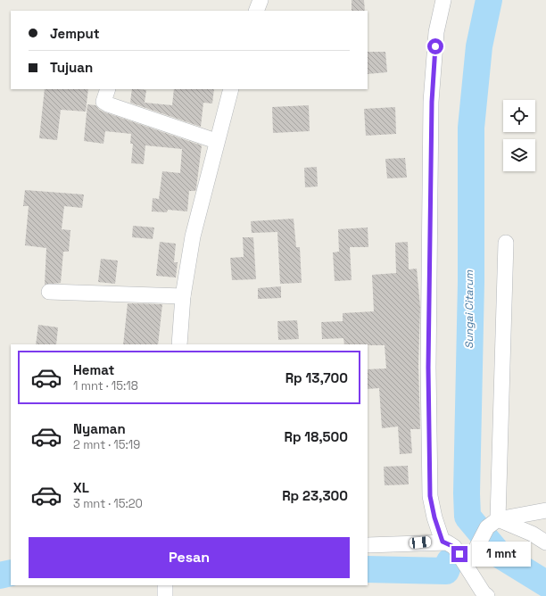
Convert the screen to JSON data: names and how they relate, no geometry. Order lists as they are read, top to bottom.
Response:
{
  "water": ["Sungai Citarum"],
  "page": {
    "banner": ["Jemput", "Tujuan"],
    "list": [
      {
        "name": "Hemat",
        "note": "1 mnt · 15:18",
        "value": "Rp 13,700"
      },
      {
        "name": "Nyaman",
        "note": "2 mnt · 15:19",
        "value": "Rp 18,500"
      },
      {
        "name": "XL",
        "note": "3 mnt · 15:20",
        "value": "Rp 23,300"
      }
    ],
    "buttons": "Pesan",
    "bubble": "1 mnt"
  }
}
